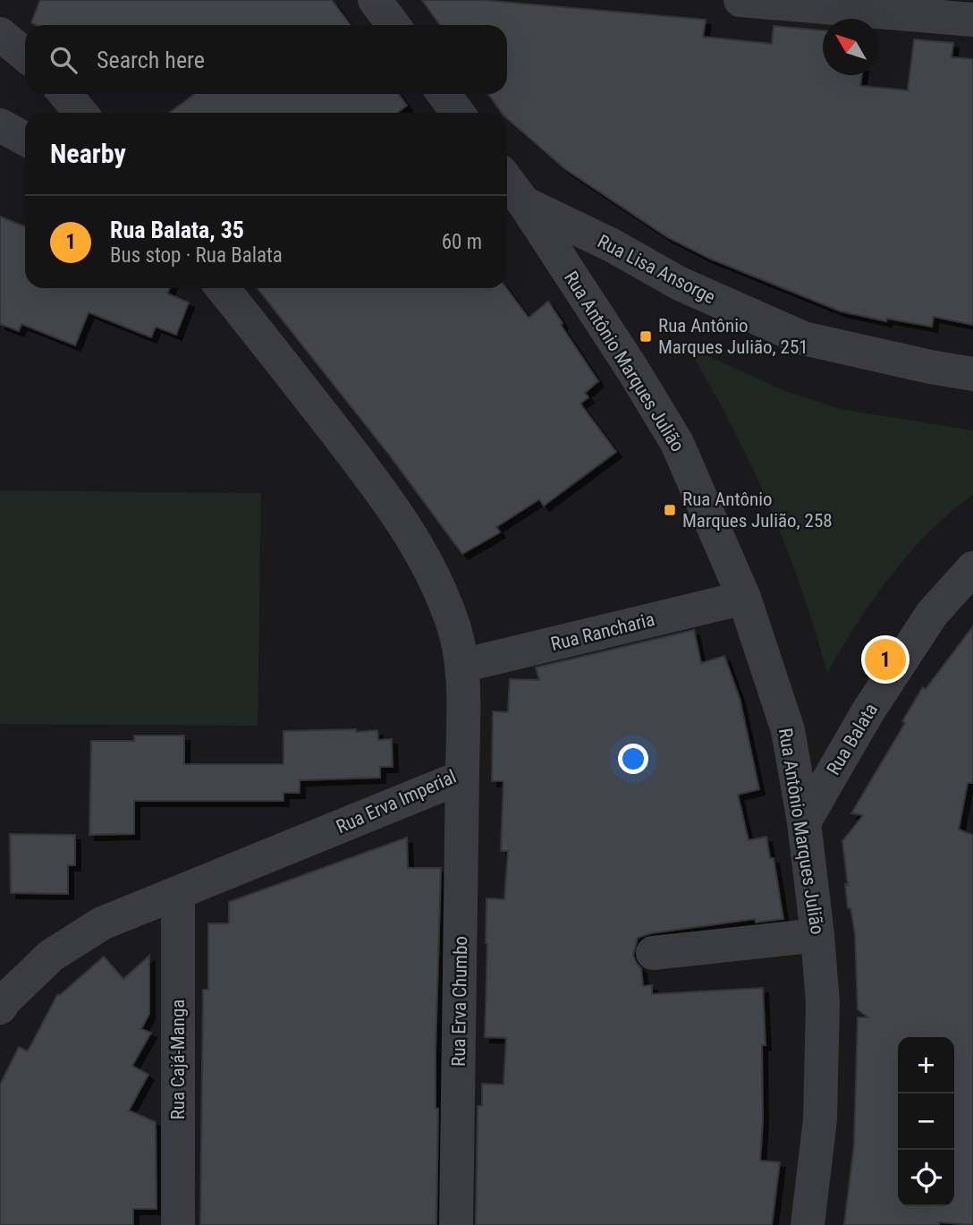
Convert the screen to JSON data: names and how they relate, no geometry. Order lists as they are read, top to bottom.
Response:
{
  "streets": {
    "street": [
      "Rua Lisa Ansorge",
      "Rua Antônio Marques Julião",
      "Rua Rancharia",
      "Rua Balata",
      "Rua Erva Imperial",
      "Rua Erva Chumbo",
      "Rua Cajá-Manga"
    ]
  },
  "crossings": [
    ["Rua Lisa Ansorge", "Rua Antônio Marques Julião"],
    ["Rua Antônio Marques Julião", "Rua Rancharia"],
    ["Rua Antônio Marques Julião", "Rua Balata"],
    ["Rua Rancharia", "Rua Erva Imperial"],
    ["Rua Erva Imperial", "Rua Erva Chumbo"],
    ["Rua Erva Imperial", "Rua Cajá-Manga"]
  ],
  "places": {
    "transit": ["Rua Antônio Marques Julião, 251", "Rua Antônio Marques Julião, 258"]
  },
  "north": "top left",
  "page": {
    "search": "Search here",
    "heading": "Nearby",
    "list": [
      {
        "mark": "1",
        "name": "Rua Balata, 35",
        "note": "Bus stop · Rua Balata",
        "value": "60 m"
      }
    ],
    "pins": "1",
    "map_buttons": ["+", "−"]
  }
}
